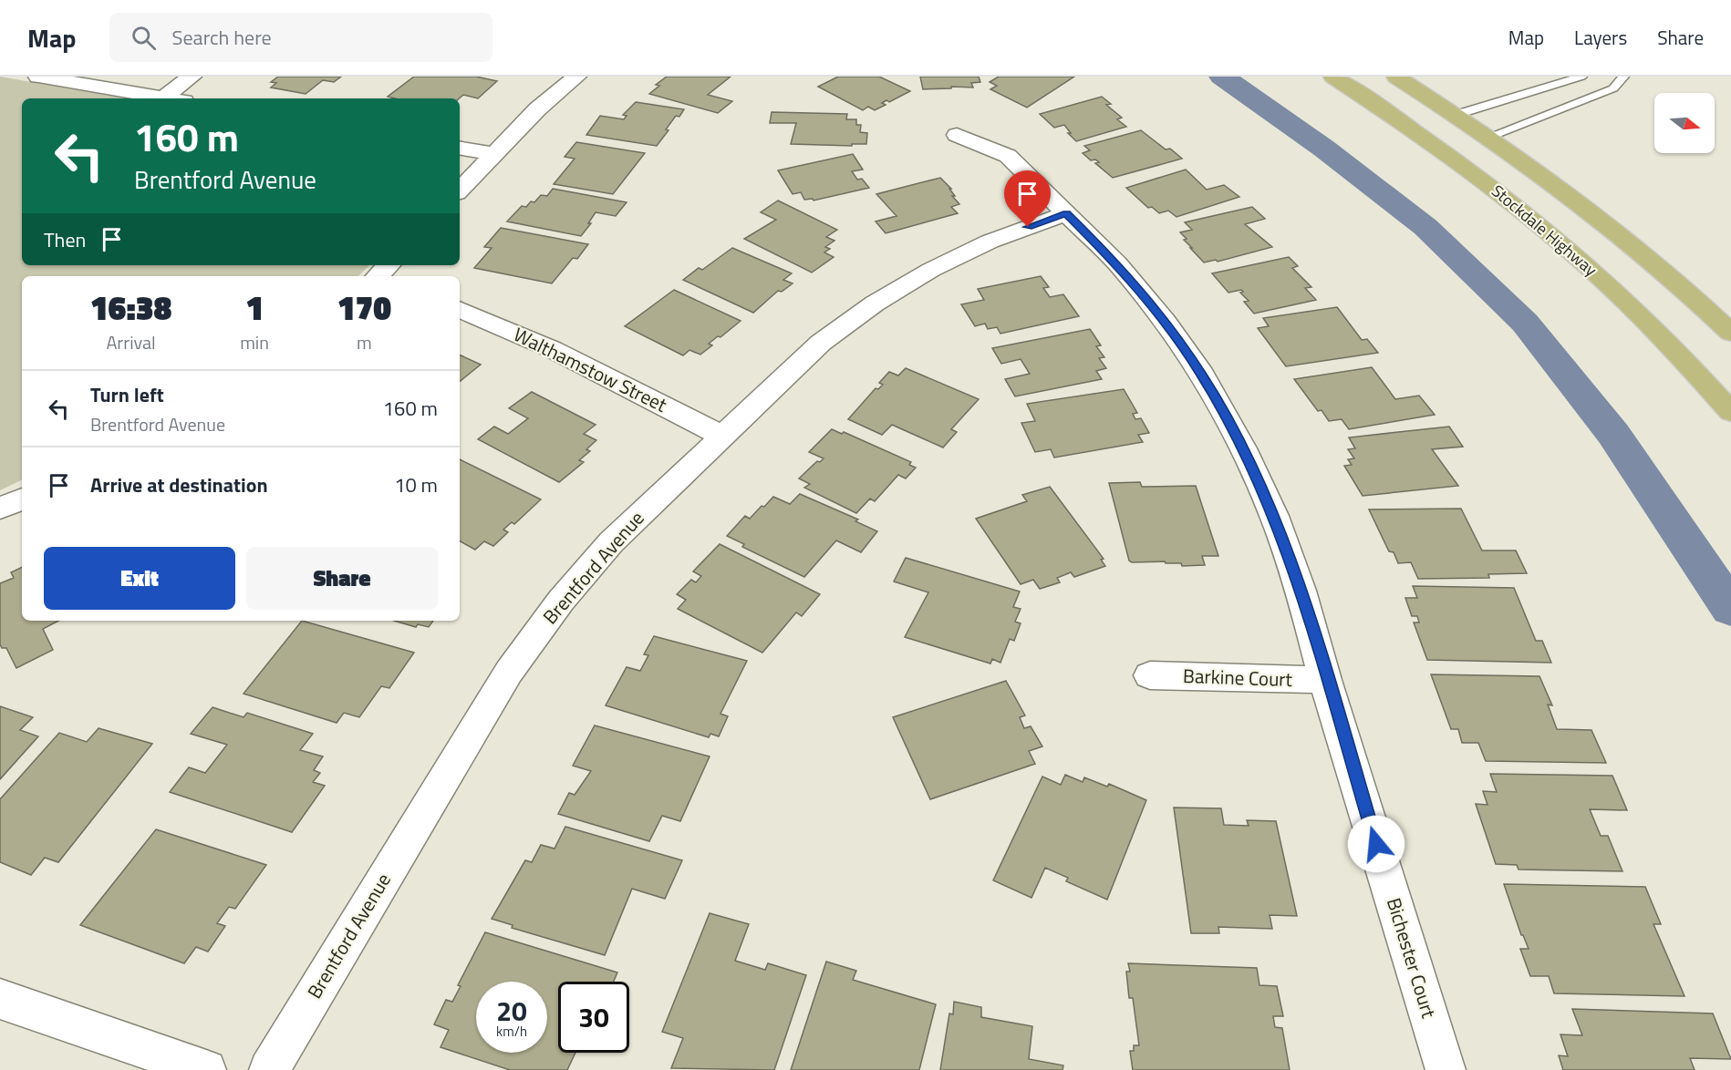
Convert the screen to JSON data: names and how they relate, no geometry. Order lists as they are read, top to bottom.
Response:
{
  "streets": {
    "main road": ["Stockdale Highway"],
    "street": [
      "Walthamstow Street",
      "Brentford Avenue",
      "Barkine Court",
      "Bichester Court"
    ]
  },
  "crossings": [
    ["Walthamstow Street", "Brentford Avenue"],
    ["Brentford Avenue", "Bichester Court"],
    ["Barkine Court", "Bichester Court"]
  ],
  "north": "right",
  "page": {
    "header": "Map",
    "search": "Search here",
    "nav": ["Map", "Layers", "Share"],
    "turn": ["160 m", "Brentford Avenue"],
    "then": "Then",
    "eta": [
      "16:38",
      "Arrival",
      "1",
      "min",
      "170",
      "m"
    ],
    "list": [
      {
        "name": "Turn left",
        "note": "Brentford Avenue",
        "value": "160 m"
      },
      {
        "name": "Arrive at destination",
        "value": "10 m"
      }
    ],
    "buttons": ["Exit", "Share"],
    "speed": "20 km/h",
    "limit": "30"
  }
}
